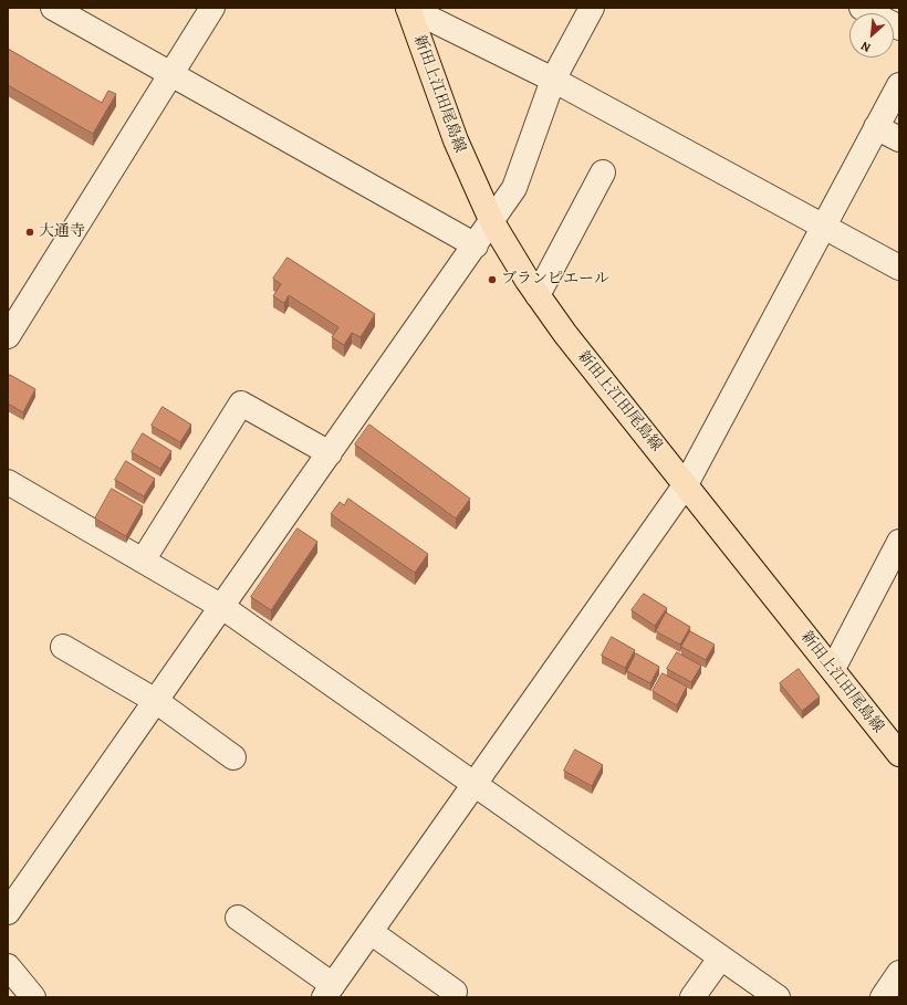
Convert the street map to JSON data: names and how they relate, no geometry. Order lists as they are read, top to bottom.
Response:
{
  "streets": {
    "main road": ["新田上江田尾島線"]
  },
  "places": ["大通寺", "ブランピエール"],
  "north": "bottom left"
}
